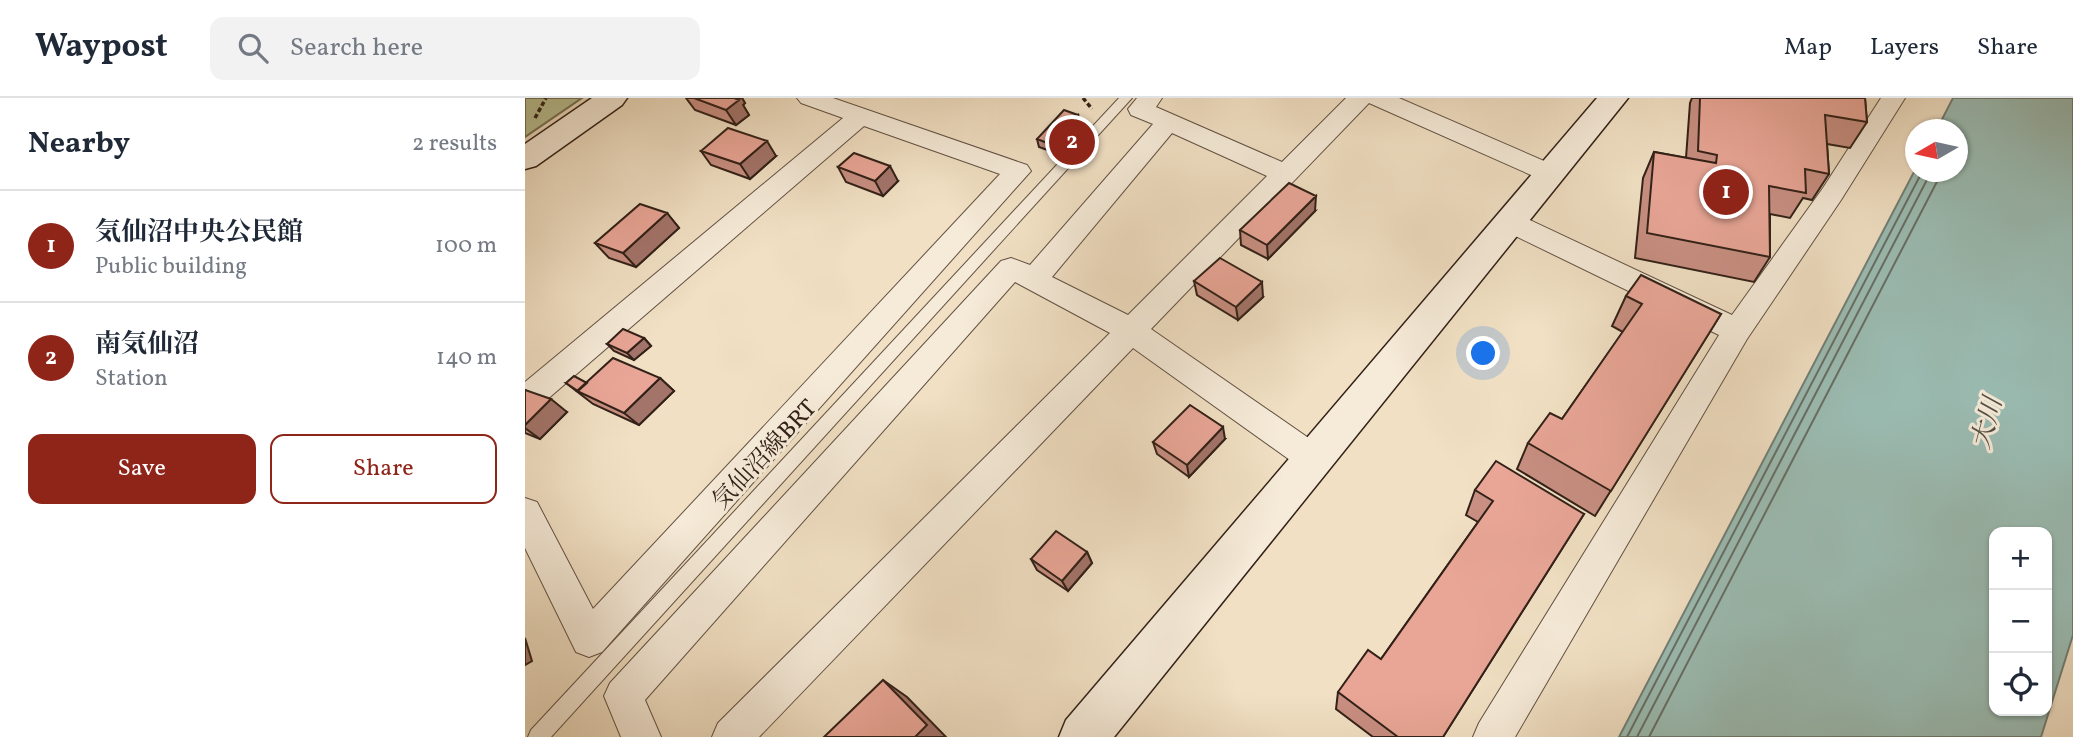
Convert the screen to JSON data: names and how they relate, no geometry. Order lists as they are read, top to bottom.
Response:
{
  "streets": {
    "lane": ["気仙沼線BRT"]
  },
  "water": ["大川"],
  "north": "left",
  "page": {
    "header": "Waypost",
    "search": "Search here",
    "nav": ["Map", "Layers", "Share"],
    "heading": ["Nearby", "2 results"],
    "pins": ["2", "1"],
    "list": [
      {
        "mark": "1",
        "name": "気仙沼中央公民館",
        "note": "Public building",
        "value": "100 m"
      },
      {
        "mark": "2",
        "name": "南気仙沼",
        "note": "Station",
        "value": "140 m"
      }
    ],
    "buttons": ["Save", "Share"],
    "map_buttons": ["+", "−"]
  }
}
